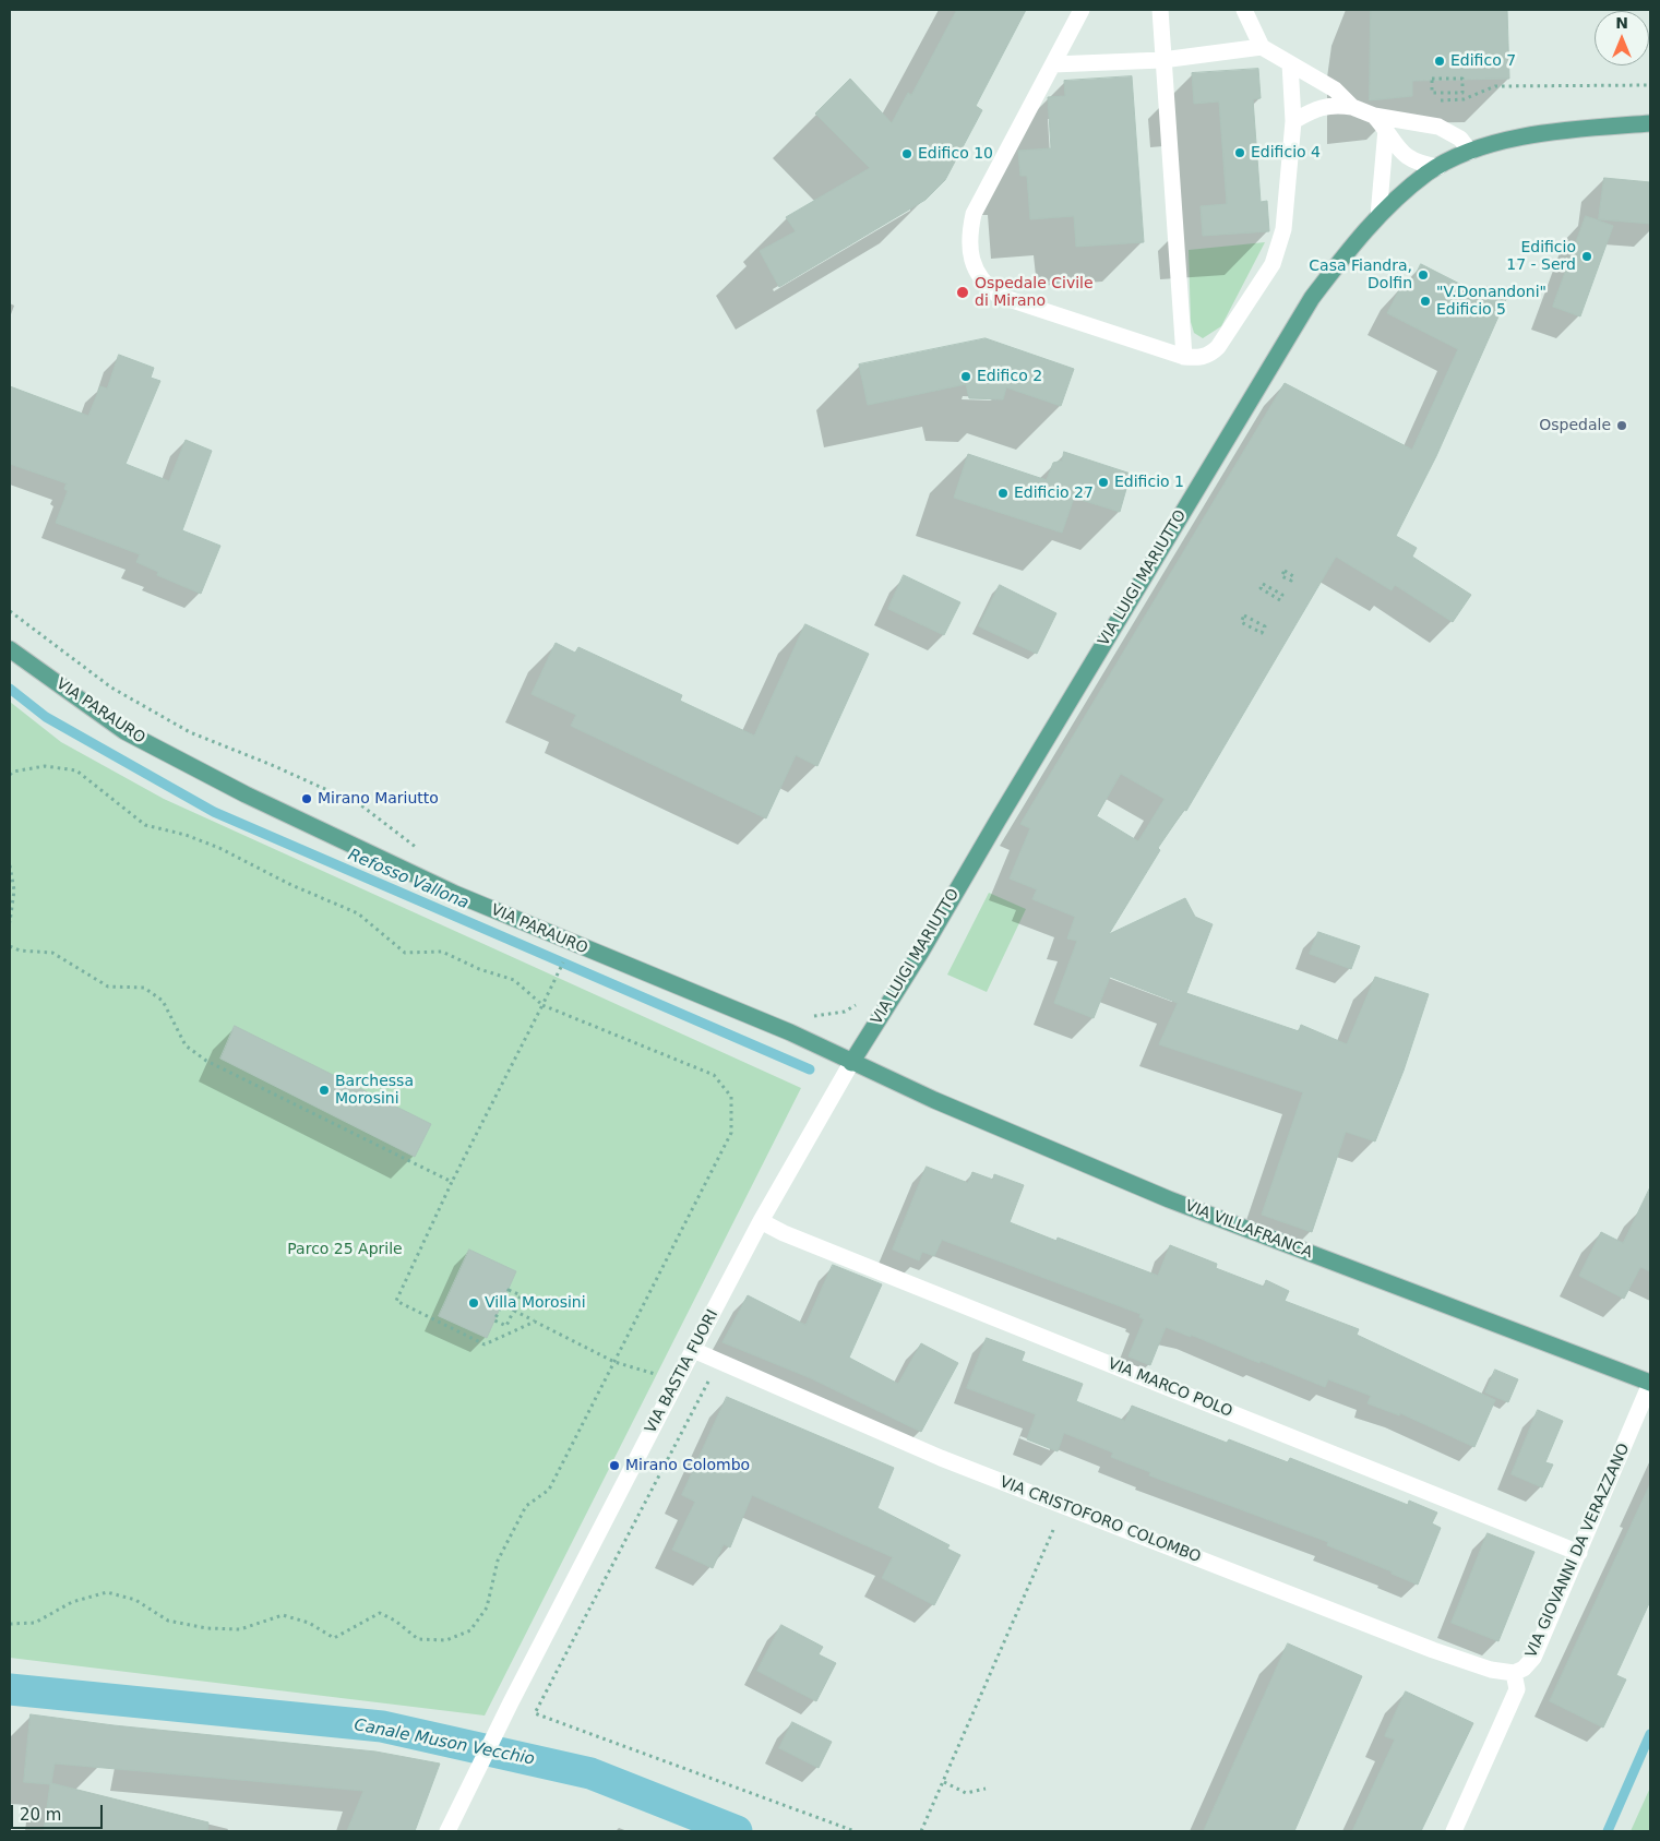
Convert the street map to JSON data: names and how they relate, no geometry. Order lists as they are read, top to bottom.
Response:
{
  "streets": {
    "main road": ["VIA LUIGI MARIUTTO", "VIA PARAURO", "VIA VILLAFRANCA"],
    "street": [
      "VIA BASTIA FUORI",
      "VIA MARCO POLO",
      "VIA CRISTOFORO COLOMBO",
      "VIA GIOVANNI DA VERAZZANO"
    ]
  },
  "crossings": [
    ["VIA LUIGI MARIUTTO", "VIA PARAURO"],
    ["VIA LUIGI MARIUTTO", "VIA VILLAFRANCA"],
    ["VIA LUIGI MARIUTTO", "VIA BASTIA FUORI"],
    ["VIA PARAURO", "VIA VILLAFRANCA"],
    ["VIA PARAURO", "VIA BASTIA FUORI"],
    ["VIA VILLAFRANCA", "VIA BASTIA FUORI"],
    ["VIA VILLAFRANCA", "VIA GIOVANNI DA VERAZZANO"],
    ["VIA BASTIA FUORI", "VIA MARCO POLO"],
    ["VIA BASTIA FUORI", "VIA CRISTOFORO COLOMBO"],
    ["VIA MARCO POLO", "VIA GIOVANNI DA VERAZZANO"],
    ["VIA CRISTOFORO COLOMBO", "VIA GIOVANNI DA VERAZZANO"]
  ],
  "water": ["Refosso Vallona", "Canale Muson Vecchio"],
  "parks": ["Parco 25 Aprile"],
  "places": [
    "Edifico 7",
    "Edificio 4",
    "Edifico 10",
    "Edificio 17 - Serd",
    "Casa Fiandra, Dolfin",
    "Ospedale Civile di Mirano",
    "\"V.Donandoni\" Edificio 5",
    "Edifico 2",
    "Ospedale",
    "Edificio 1",
    "Edificio 27",
    "Mirano Mariutto",
    "Barchessa Morosini",
    "Villa Morosini",
    "Mirano Colombo"
  ],
  "scale_bar": "20 m",
  "north": "top"
}
